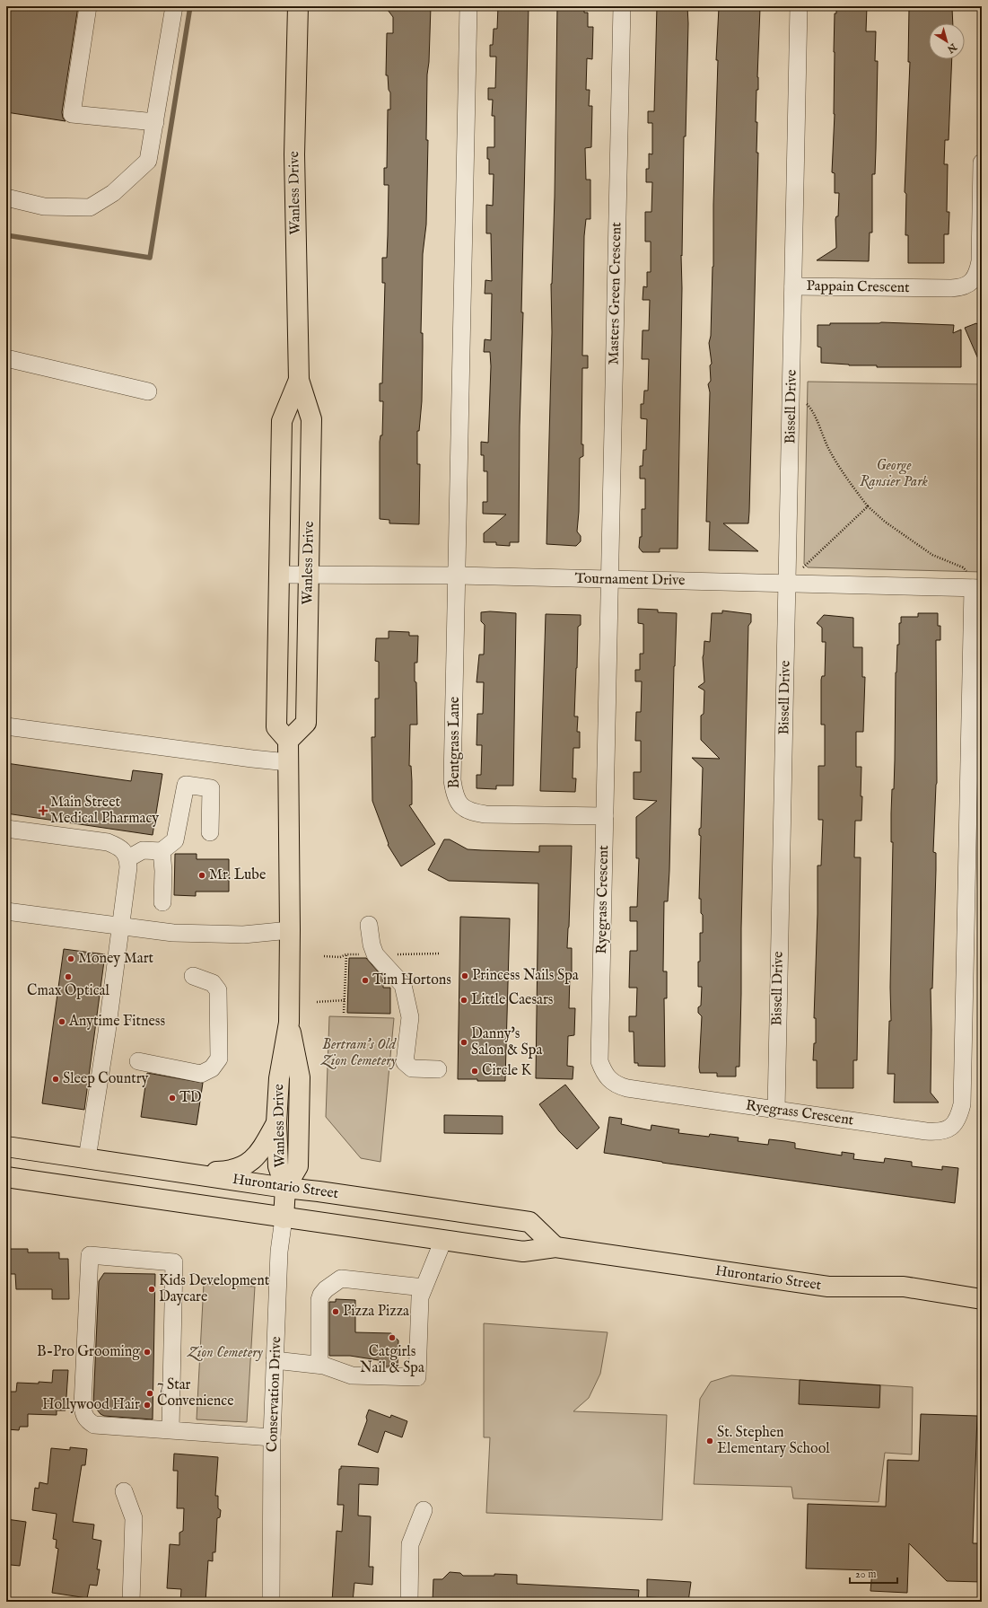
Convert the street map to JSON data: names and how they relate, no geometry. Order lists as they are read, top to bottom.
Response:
{
  "streets": {
    "main road": ["Wanless Drive", "Hurontario Street", "Conservation Drive"],
    "street": [
      "Pappain Crescent",
      "Masters Green Crescent",
      "Bissell Drive",
      "Tournament Drive",
      "Bentgrass Lane",
      "Ryegrass Crescent"
    ]
  },
  "crossings": [
    ["Wanless Drive", "Tournament Drive"],
    ["Wanless Drive", "Hurontario Street"],
    ["Wanless Drive", "Conservation Drive"],
    ["Pappain Crescent", "Bissell Drive"],
    ["Masters Green Crescent", "Tournament Drive"],
    ["Masters Green Crescent", "Ryegrass Crescent"],
    ["Bissell Drive", "Tournament Drive"],
    ["Bissell Drive", "Ryegrass Crescent"],
    ["Tournament Drive", "Bentgrass Lane"],
    ["Tournament Drive", "Ryegrass Crescent"],
    ["Bentgrass Lane", "Ryegrass Crescent"],
    ["Hurontario Street", "Conservation Drive"]
  ],
  "parks": ["George Ransier Park", "Bertram's Old Zion Cemetery", "Zion Cemetery"],
  "places": {
    "health": ["Main Street Medical Pharmacy"],
    "other": [
      "Mr. Lube",
      "Money Mart",
      "Princess Nails Spa",
      "Cmax Optical",
      "Tim Hortons",
      "Little Caesars",
      "Anytime Fitness",
      "Danny's Salon & Spa",
      "Circle K",
      "Sleep Country",
      "TD",
      "Kids Development Daycare",
      "Pizza Pizza",
      "Catgirls Nail & Spa",
      "B-Pro Grooming",
      "7 Star Convenience",
      "Hollywood Hair",
      "St. Stephen Elementary School"
    ]
  },
  "scale_bar": "20 m",
  "north": "bottom right"
}
